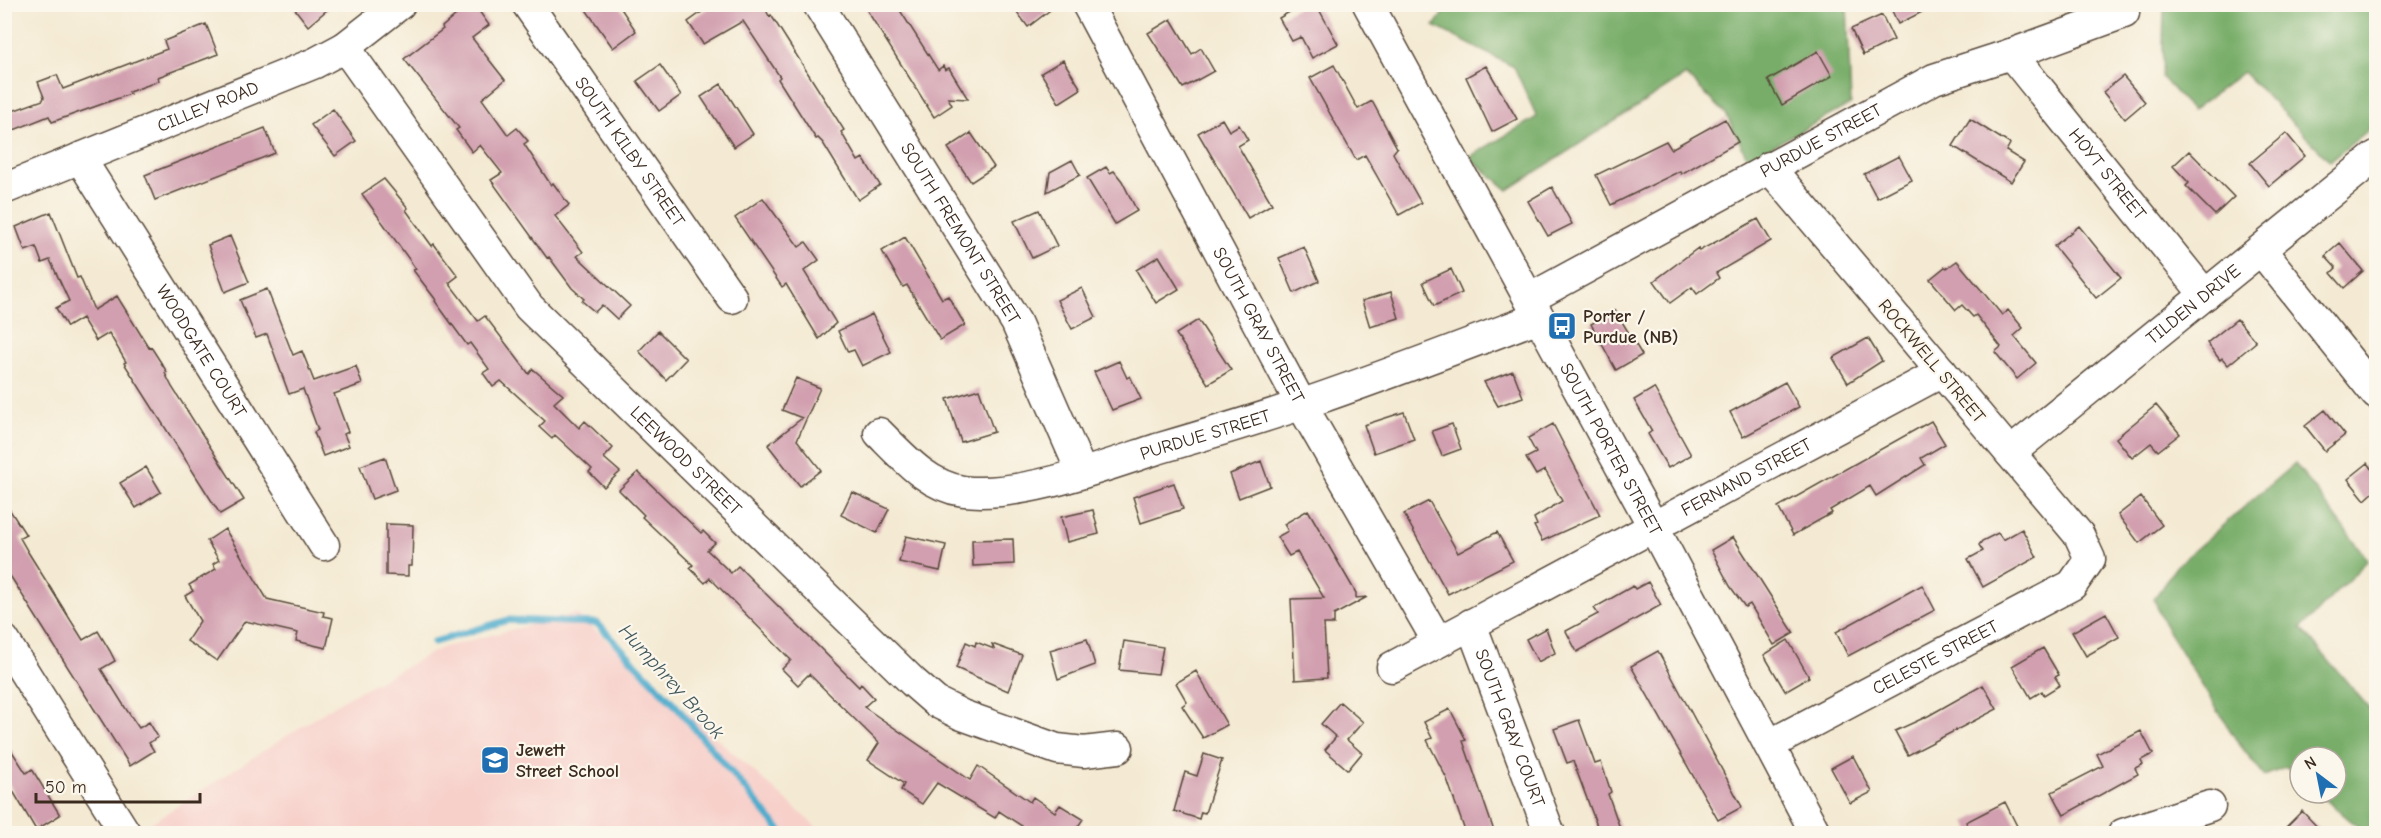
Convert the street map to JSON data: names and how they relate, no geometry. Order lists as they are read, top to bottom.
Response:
{
  "streets": {
    "street": [
      "CILLEY ROAD",
      "PURDUE STREET",
      "SOUTH KILBY STREET",
      "HOYT STREET",
      "SOUTH FREMONT STREET",
      "TILDEN DRIVE",
      "SOUTH GRAY STREET",
      "WOODGATE COURT",
      "ROCKWELL STREET",
      "SOUTH PORTER STREET",
      "LEEWOOD STREET",
      "FERNAND STREET",
      "CELESTE STREET",
      "SOUTH GRAY COURT"
    ]
  },
  "crossings": [
    ["CILLEY ROAD", "WOODGATE COURT"],
    ["CILLEY ROAD", "LEEWOOD STREET"],
    ["PURDUE STREET", "HOYT STREET"],
    ["PURDUE STREET", "SOUTH FREMONT STREET"],
    ["PURDUE STREET", "SOUTH GRAY STREET"],
    ["PURDUE STREET", "ROCKWELL STREET"],
    ["PURDUE STREET", "SOUTH PORTER STREET"],
    ["HOYT STREET", "TILDEN DRIVE"],
    ["TILDEN DRIVE", "ROCKWELL STREET"],
    ["SOUTH GRAY STREET", "FERNAND STREET"],
    ["ROCKWELL STREET", "FERNAND STREET"],
    ["ROCKWELL STREET", "CELESTE STREET"],
    ["SOUTH PORTER STREET", "FERNAND STREET"],
    ["SOUTH PORTER STREET", "CELESTE STREET"],
    ["FERNAND STREET", "SOUTH GRAY COURT"]
  ],
  "water": ["Humphrey Brook"],
  "places": {
    "bus stop": ["Porter / Purdue (NB)"],
    "school or university": ["Jewett Street School"]
  },
  "scale_bar": "50 m",
  "north": "top left"
}
